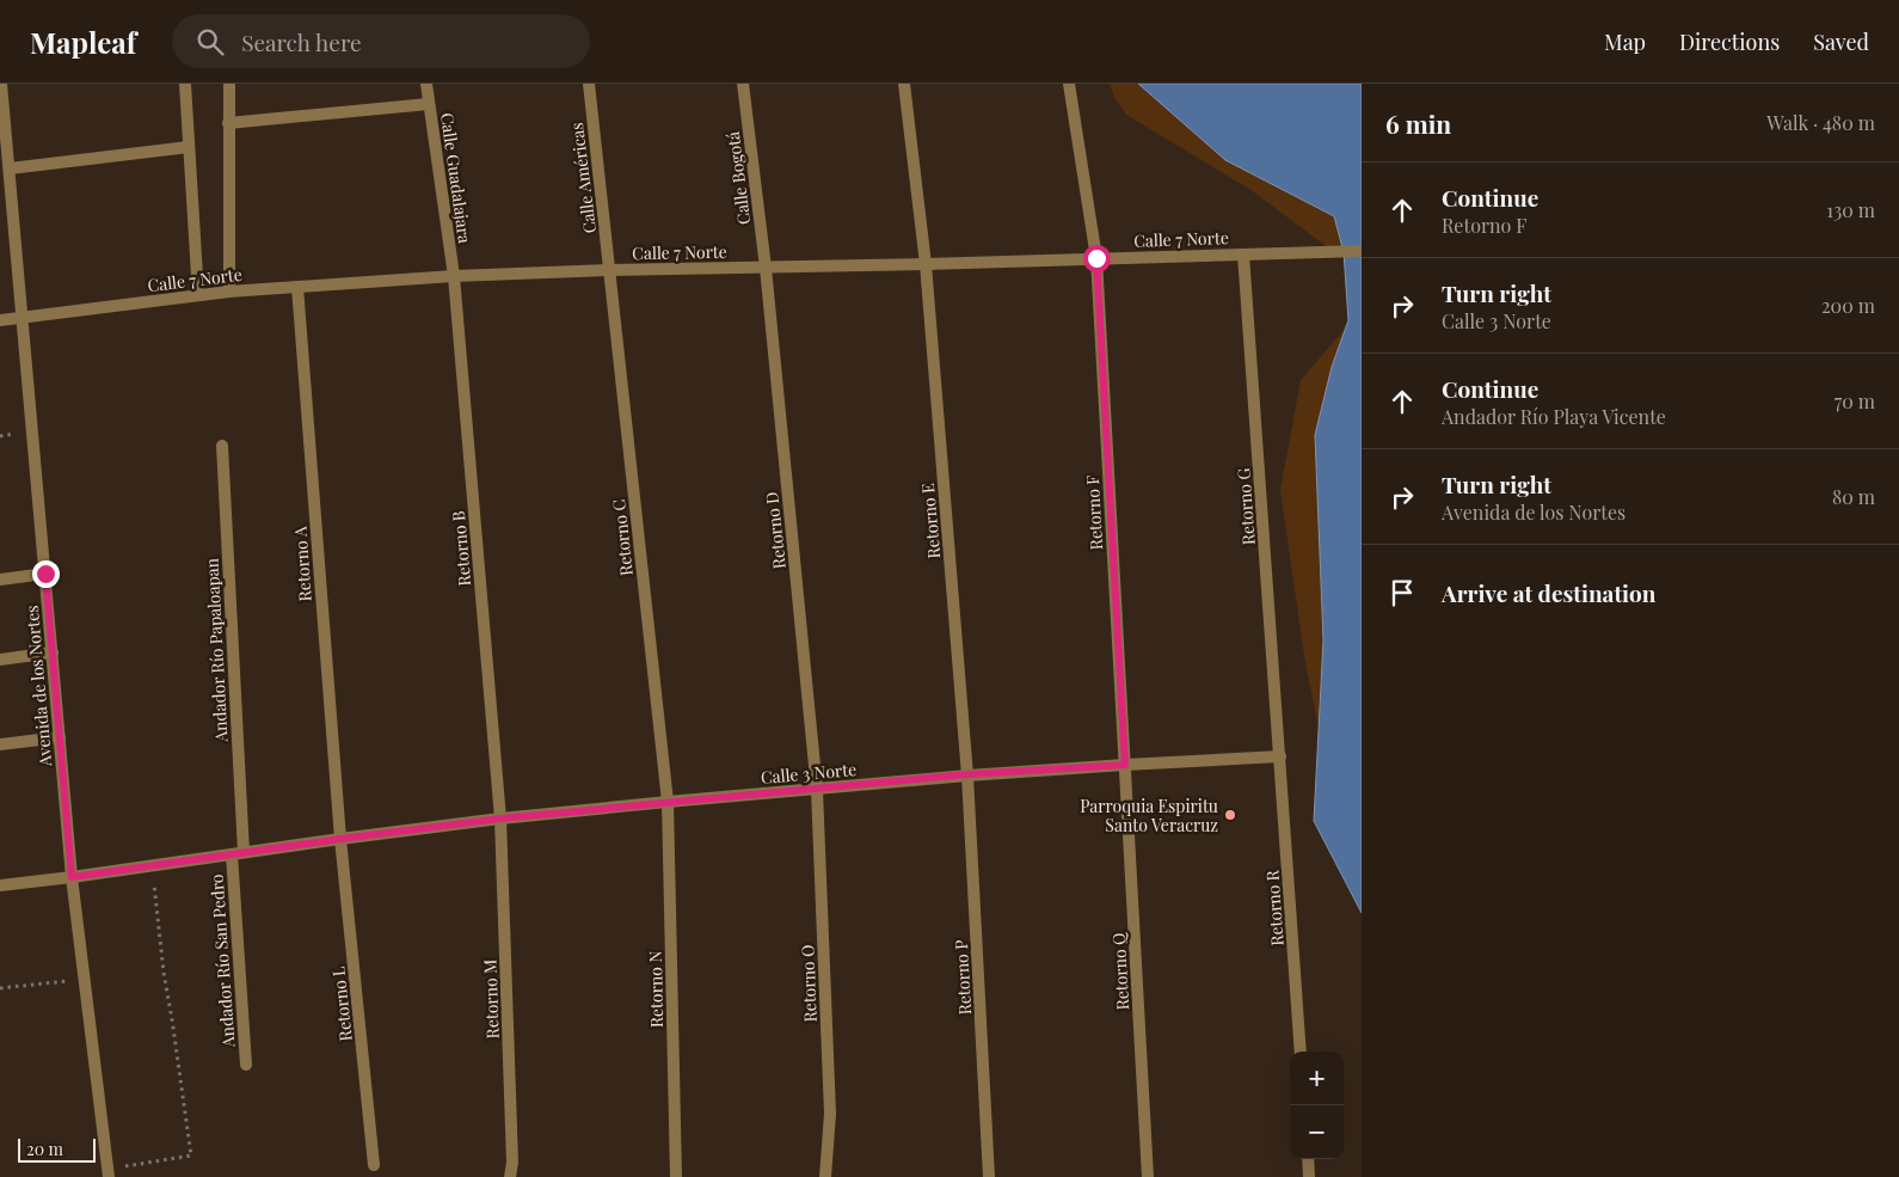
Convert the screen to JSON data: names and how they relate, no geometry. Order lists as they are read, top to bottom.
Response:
{
  "streets": {
    "street": [
      "Calle Guadalajara",
      "Calle Américas",
      "Calle Bogotá",
      "Calle 7 Norte",
      "Retorno G",
      "Retorno F",
      "Retorno E",
      "Retorno D",
      "Retorno C",
      "Retorno B",
      "Retorno A",
      "Andador Río Papaloapan",
      "Avenida de los Nortes",
      "Calle 3 Norte",
      "Retorno R",
      "Andador Río San Pedro",
      "Retorno Q",
      "Retorno P",
      "Retorno O",
      "Retorno N",
      "Retorno M",
      "Retorno L"
    ]
  },
  "crossings": [
    ["Calle Guadalajara", "Calle 7 Norte"],
    ["Calle Guadalajara", "Retorno B"],
    ["Calle Américas", "Calle 7 Norte"],
    ["Calle Américas", "Retorno C"],
    ["Calle Bogotá", "Calle 7 Norte"],
    ["Calle Bogotá", "Retorno D"],
    ["Calle 7 Norte", "Retorno G"],
    ["Calle 7 Norte", "Retorno F"],
    ["Calle 7 Norte", "Retorno E"],
    ["Calle 7 Norte", "Retorno D"],
    ["Calle 7 Norte", "Retorno C"],
    ["Calle 7 Norte", "Retorno B"],
    ["Calle 7 Norte", "Retorno A"],
    ["Calle 7 Norte", "Avenida de los Nortes"],
    ["Retorno G", "Calle 3 Norte"],
    ["Retorno G", "Retorno R"],
    ["Retorno F", "Calle 3 Norte"],
    ["Retorno F", "Retorno Q"],
    ["Retorno E", "Calle 3 Norte"],
    ["Retorno E", "Retorno P"],
    ["Retorno D", "Calle 3 Norte"],
    ["Retorno D", "Retorno O"],
    ["Retorno C", "Calle 3 Norte"],
    ["Retorno C", "Retorno N"],
    ["Retorno B", "Calle 3 Norte"],
    ["Retorno B", "Retorno M"],
    ["Retorno A", "Calle 3 Norte"],
    ["Retorno A", "Retorno L"],
    ["Andador Río Papaloapan", "Calle 3 Norte"],
    ["Andador Río Papaloapan", "Andador Río San Pedro"],
    ["Avenida de los Nortes", "Calle 3 Norte"],
    ["Calle 3 Norte", "Retorno R"],
    ["Calle 3 Norte", "Andador Río San Pedro"],
    ["Calle 3 Norte", "Retorno Q"],
    ["Calle 3 Norte", "Retorno P"],
    ["Calle 3 Norte", "Retorno O"],
    ["Calle 3 Norte", "Retorno N"],
    ["Calle 3 Norte", "Retorno M"],
    ["Calle 3 Norte", "Retorno L"]
  ],
  "places": ["Parroquia Espiritu Santo Veracruz"],
  "scale_bar": "20 m",
  "page": {
    "header": "Mapleaf",
    "search": "Search here",
    "nav": ["Map", "Directions", "Saved"],
    "heading": ["6 min", "Walk · 480 m"],
    "list": [
      ["Continue", "Retorno F", "130 m"],
      ["Turn right", "Calle 3 Norte", "200 m"],
      ["Continue", "Andador Río Playa Vicente", "70 m"],
      ["Turn right", "Avenida de los Nortes", "80 m"],
      "Arrive at destination"
    ],
    "map_buttons": ["+", "−"],
    "scale": "20 m"
  }
}
